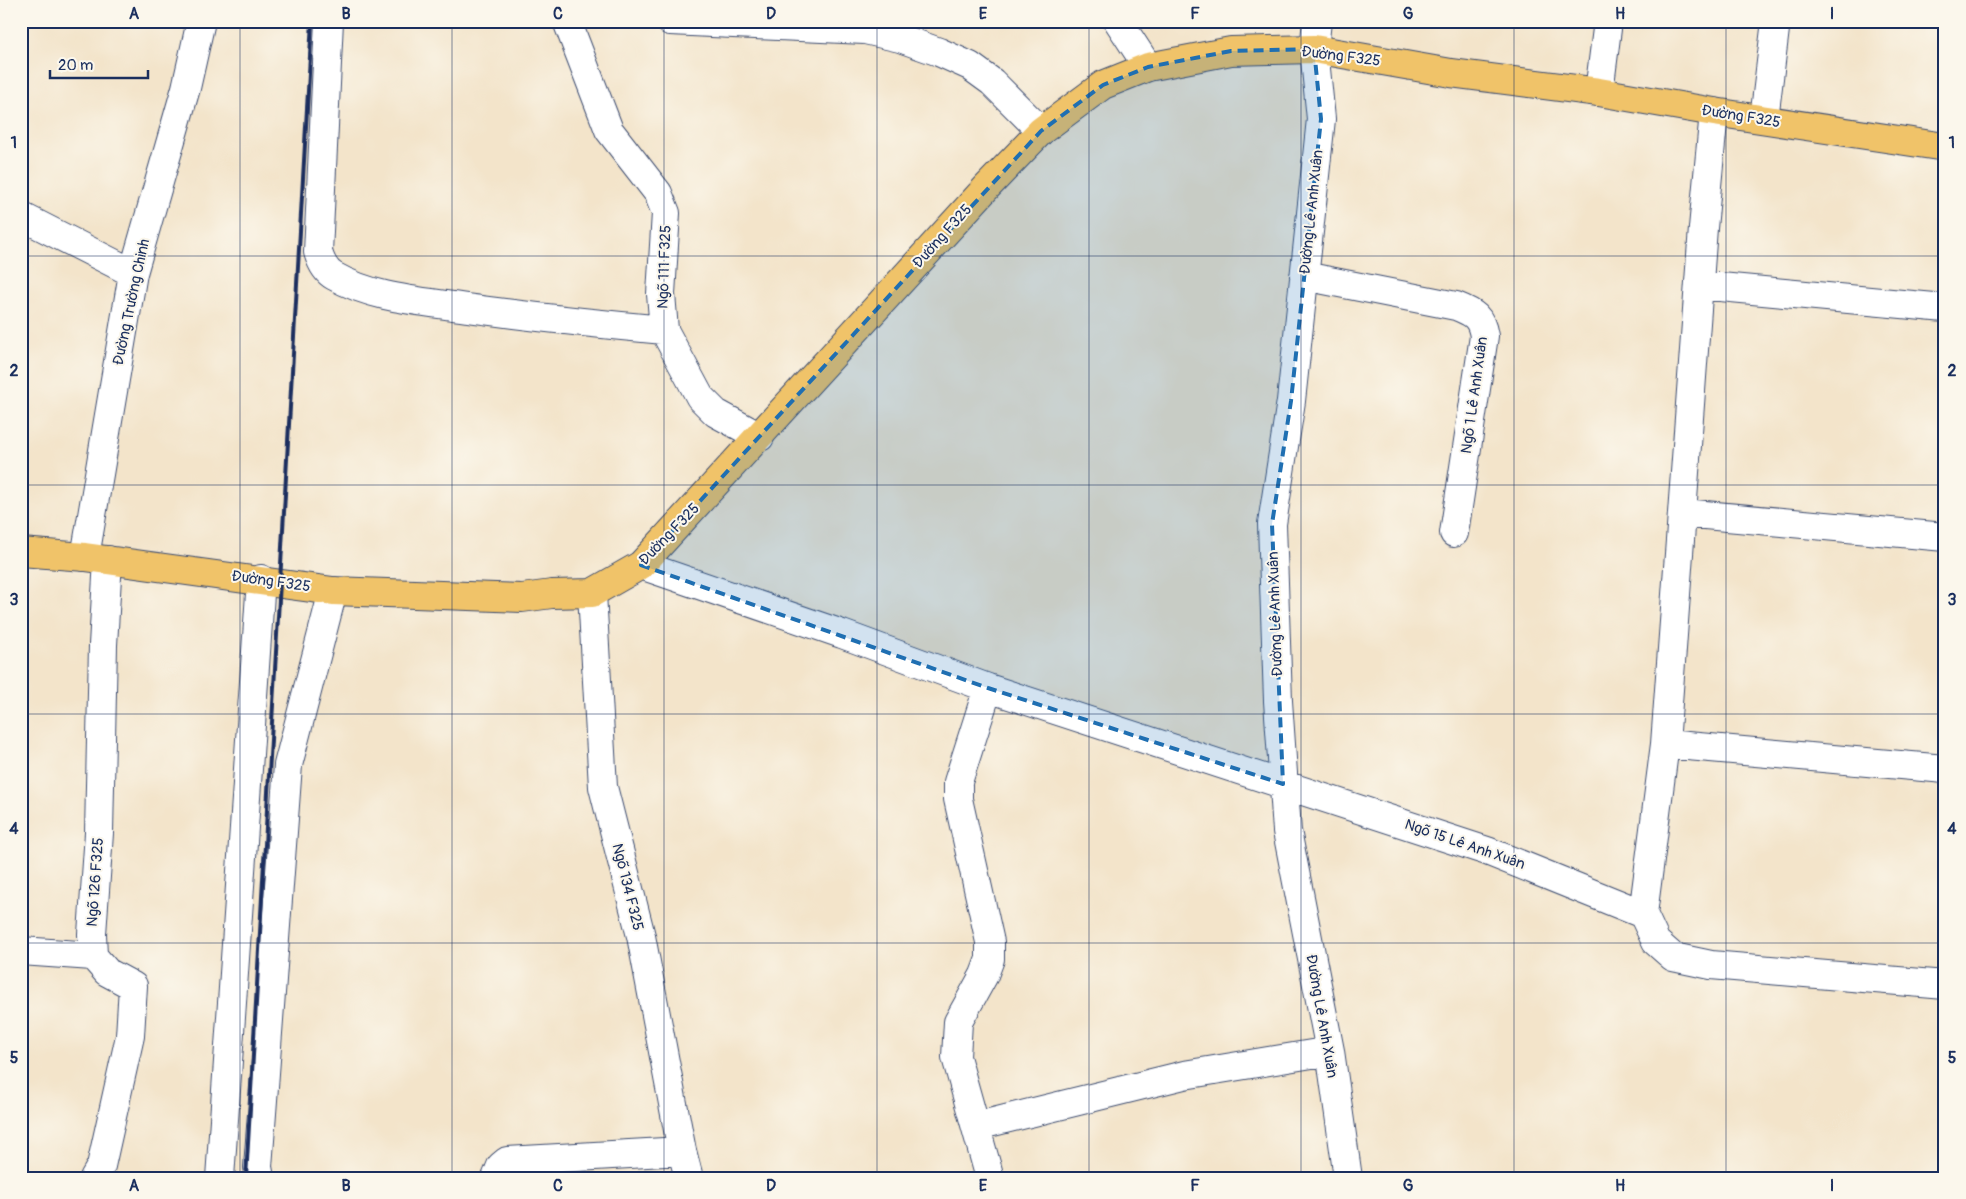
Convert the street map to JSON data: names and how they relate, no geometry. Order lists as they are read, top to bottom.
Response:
{
  "streets": {
    "main road": ["Đường F325"],
    "street": [
      "Đường Lê Anh Xuân",
      "Ngõ 111 F325",
      "Đường Trường Chinh",
      "Ngõ 1 Lê Anh Xuân",
      "Ngõ 15 Lê Anh Xuân",
      "Ngõ 126 F325",
      "Ngõ 134 F325"
    ]
  },
  "crossings": [
    ["Đường F325", "Đường Lê Anh Xuân"],
    ["Đường F325", "Ngõ 111 F325"],
    ["Đường F325", "Đường Trường Chinh"],
    ["Đường F325", "Ngõ 15 Lê Anh Xuân"],
    ["Đường F325", "Ngõ 126 F325"],
    ["Đường F325", "Ngõ 134 F325"],
    ["Đường Lê Anh Xuân", "Ngõ 1 Lê Anh Xuân"],
    ["Đường Lê Anh Xuân", "Ngõ 15 Lê Anh Xuân"],
    ["Đường Trường Chinh", "Ngõ 126 F325"]
  ],
  "scale_bar": "20 m",
  "grid": {
    "columns": [
      "A",
      "B",
      "C",
      "D",
      "E",
      "F",
      "G",
      "H",
      "I"
    ],
    "rows": [
      "1",
      "2",
      "3",
      "4",
      "5"
    ]
  }
}
